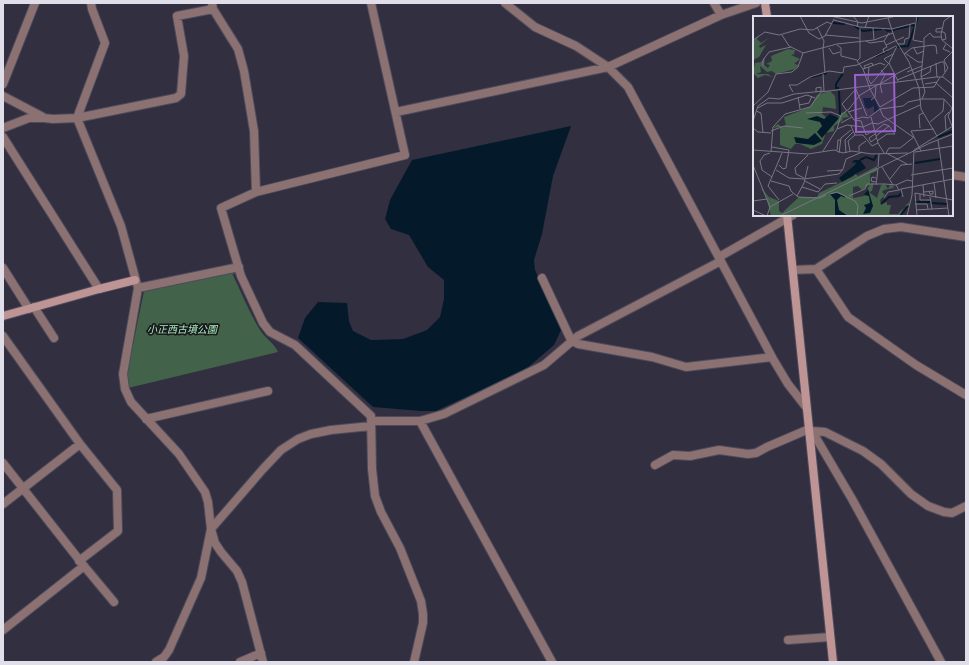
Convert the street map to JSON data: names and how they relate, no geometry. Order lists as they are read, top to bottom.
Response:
{
  "parks": ["小正西古墳公園"]
}
